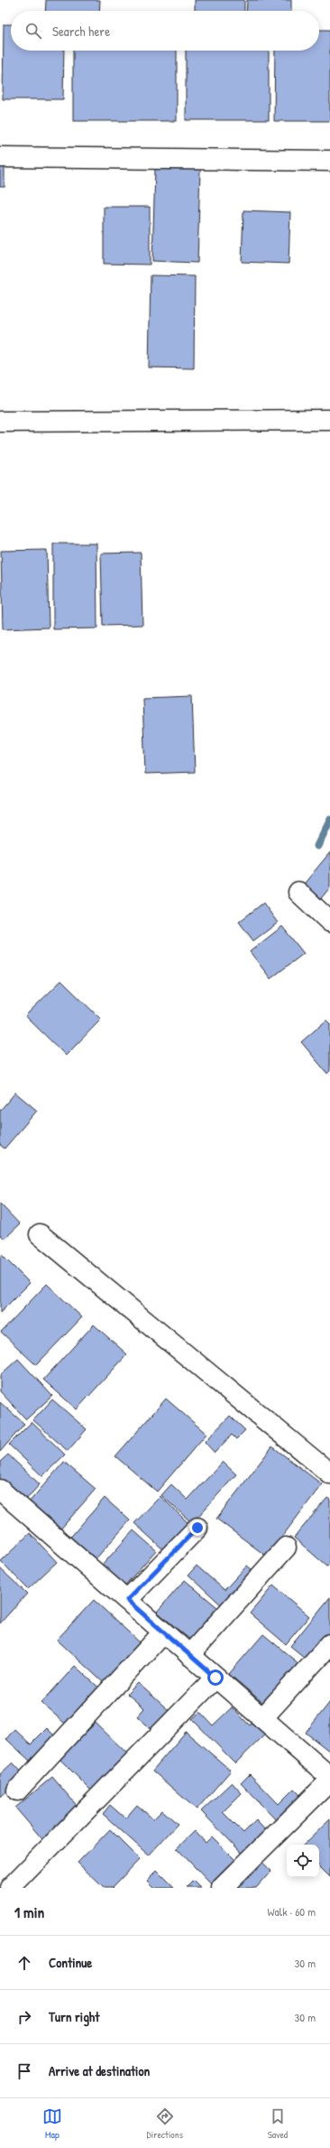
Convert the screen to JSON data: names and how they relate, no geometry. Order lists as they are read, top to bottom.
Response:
{
  "page": {
    "search": "Search here",
    "heading": ["1 min", "Walk · 60 m"],
    "list": [
      ["Continue", "30 m"],
      ["Turn right", "30 m"],
      "Arrive at destination"
    ],
    "nav": ["Map", "Directions", "Saved"]
  }
}
